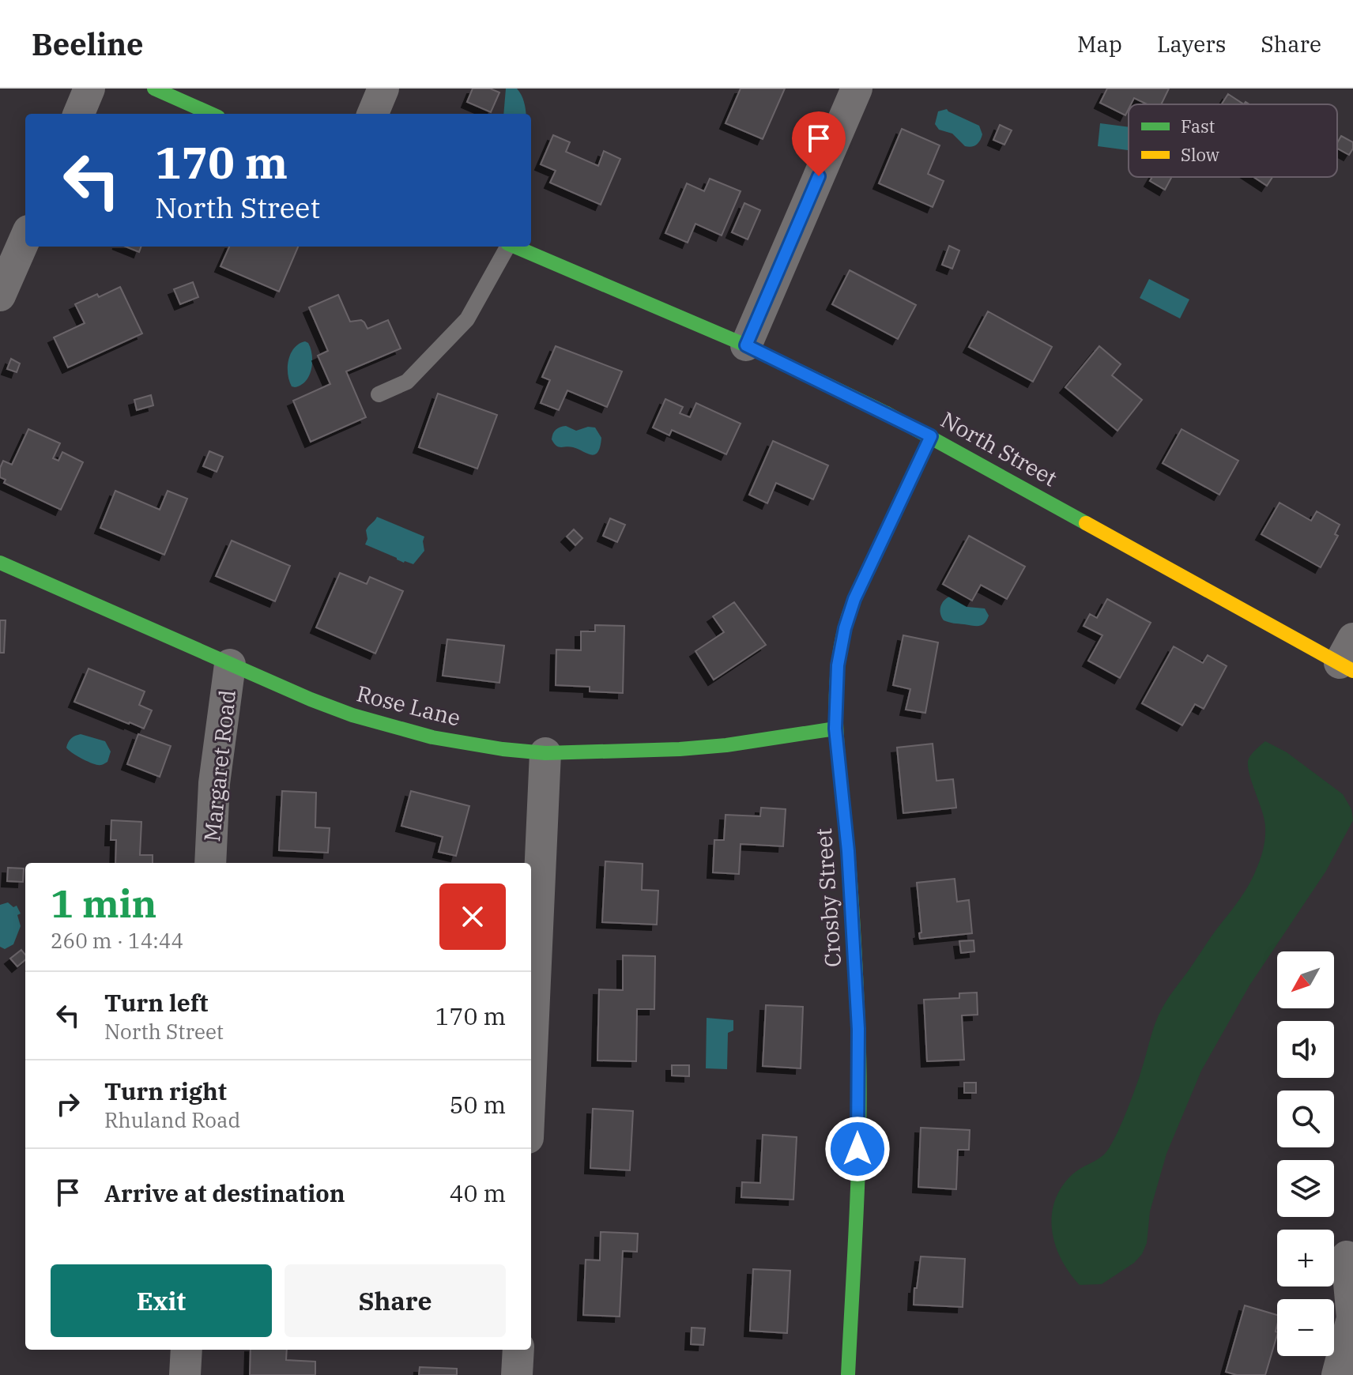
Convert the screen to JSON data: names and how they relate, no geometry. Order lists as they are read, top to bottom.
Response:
{
  "streets": {
    "street": [
      "North Street",
      "Rose Lane",
      "Margaret Road",
      "Crosby Street"
    ]
  },
  "crossings": [
    ["North Street", "Crosby Street"],
    ["Rose Lane", "Margaret Road"],
    ["Rose Lane", "Crosby Street"]
  ],
  "legend": ["Fast", "Slow"],
  "north": "bottom left",
  "page": {
    "header": "Beeline",
    "nav": ["Map", "Layers", "Share"],
    "turn": ["170 m", "North Street"],
    "heading": ["1 min", "260 m · 14:44"],
    "map_buttons": ["+", "−"],
    "list": [
      {
        "name": "Turn left",
        "note": "North Street",
        "value": "170 m"
      },
      {
        "name": "Turn right",
        "note": "Rhuland Road",
        "value": "50 m"
      },
      {
        "name": "Arrive at destination",
        "value": "40 m"
      }
    ],
    "buttons": ["Exit", "Share"]
  }
}
